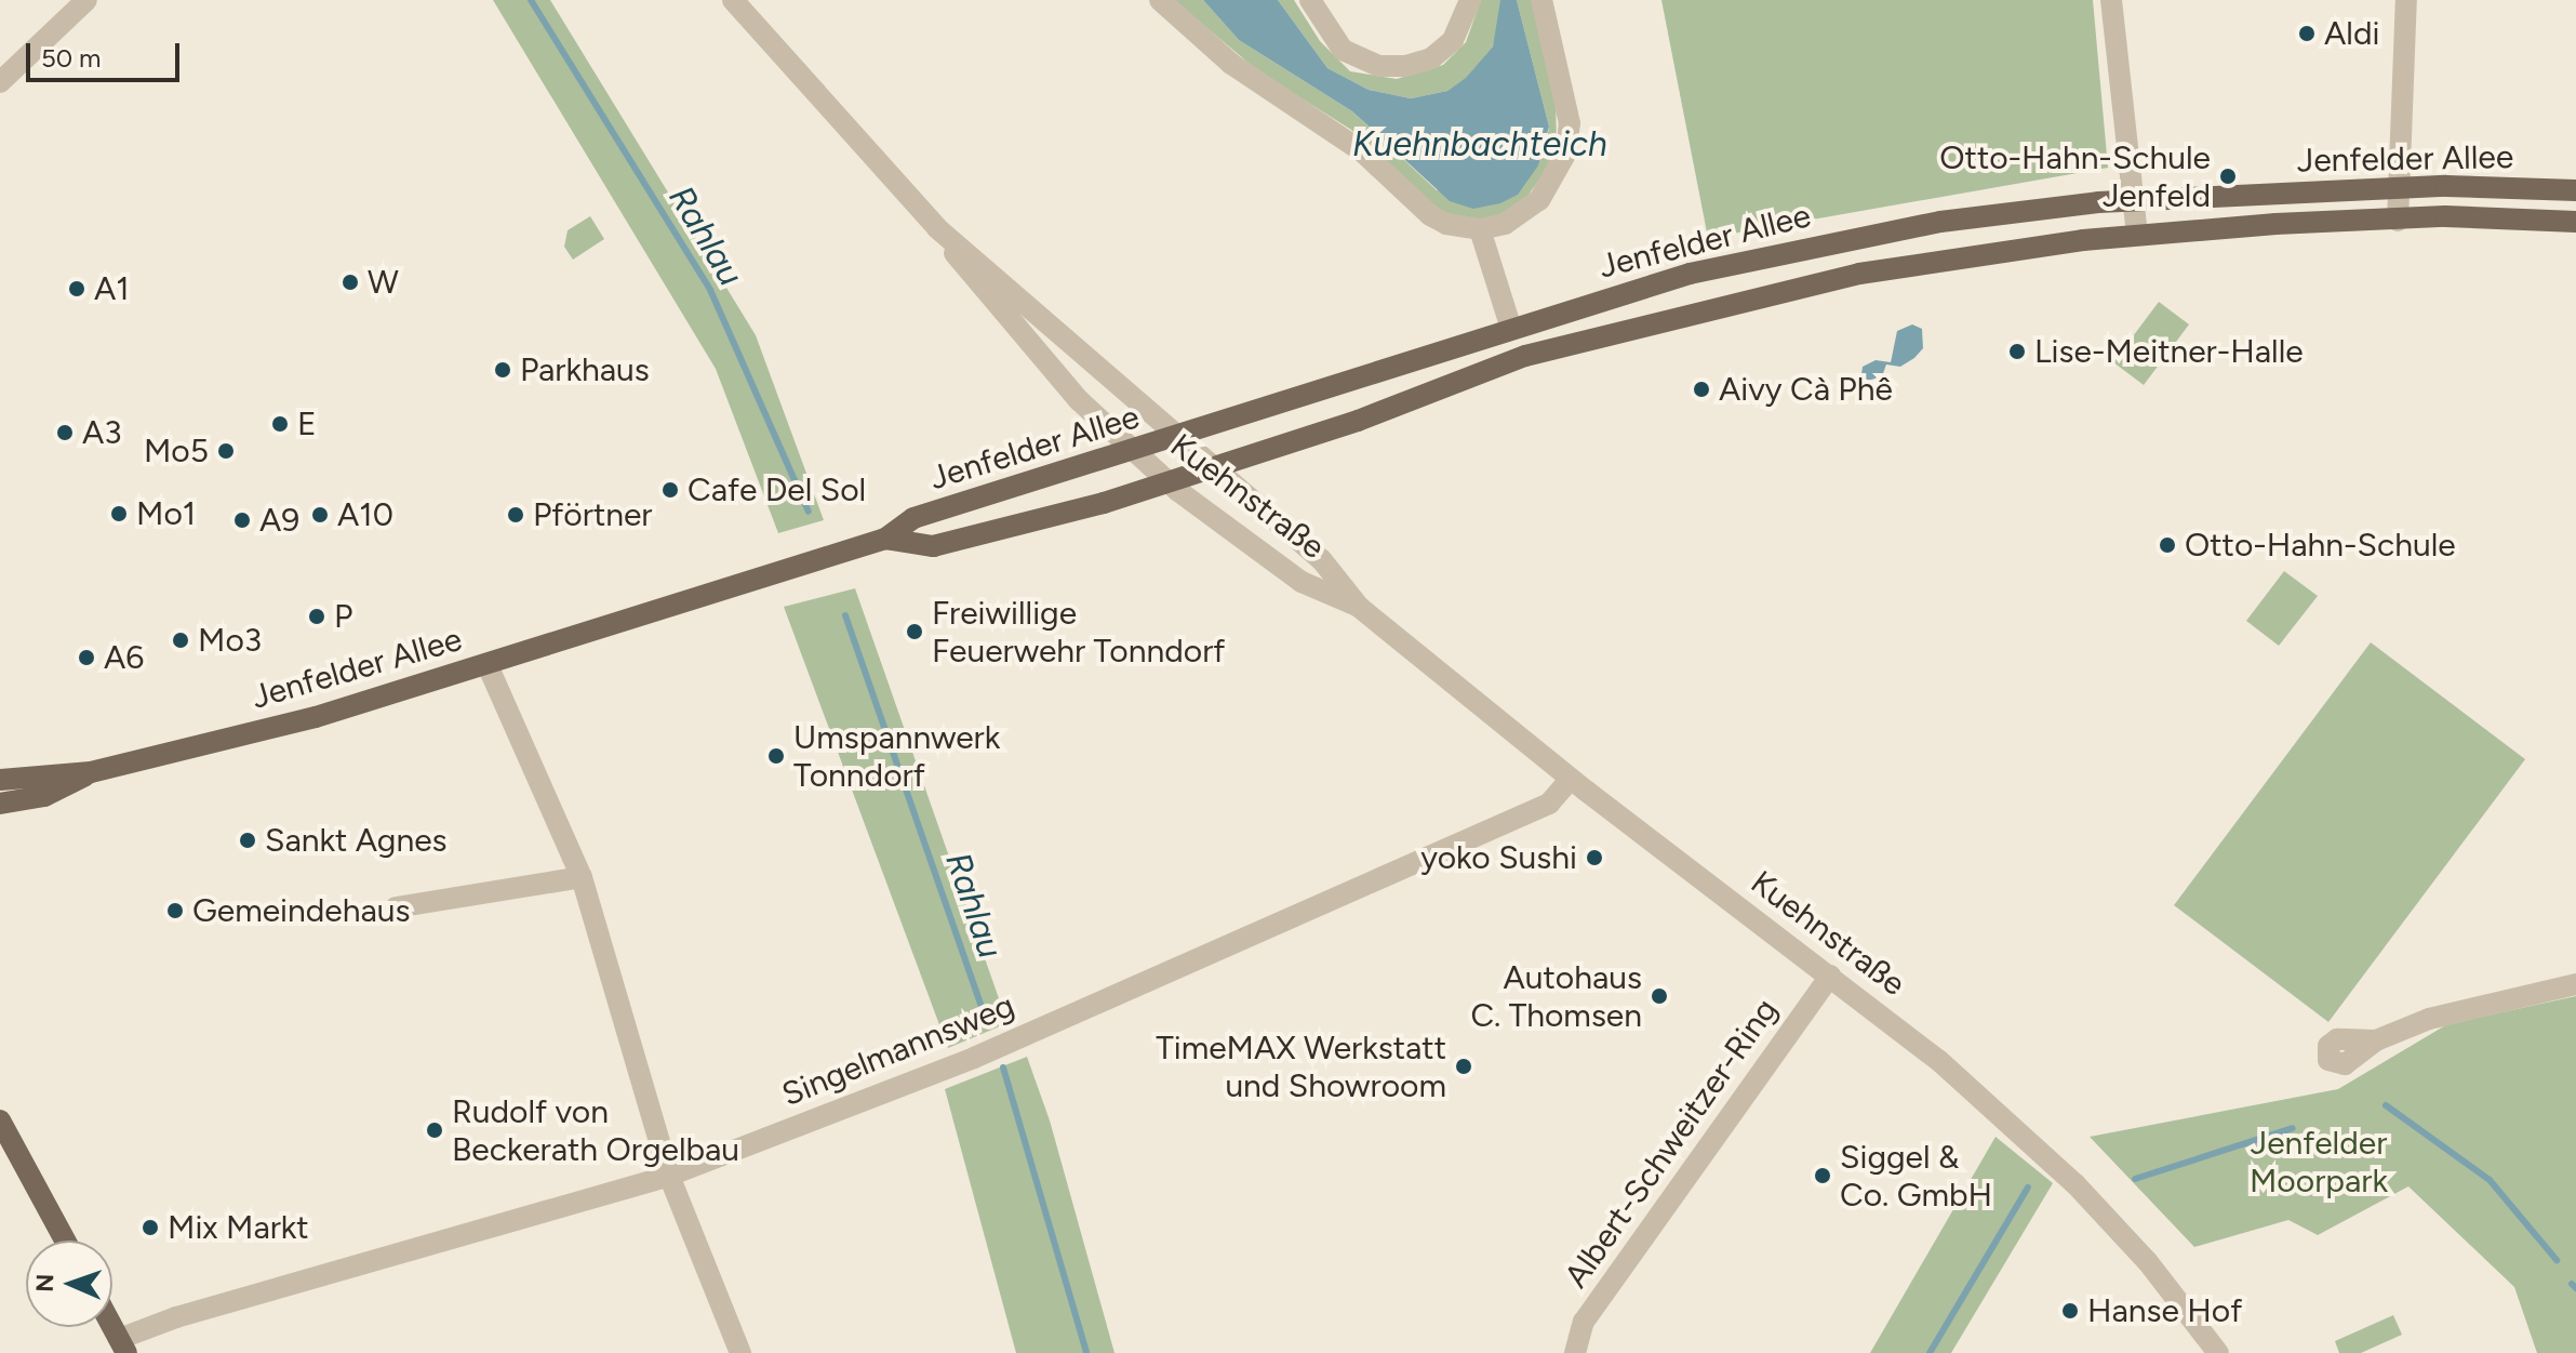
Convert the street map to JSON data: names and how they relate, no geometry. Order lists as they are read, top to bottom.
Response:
{
  "streets": {
    "main road": ["Jenfelder Allee"],
    "street": ["Kuehnstraße", "Singelmannsweg", "Albert-Schweitzer-Ring"]
  },
  "crossings": [
    ["Jenfelder Allee", "Kuehnstraße"],
    ["Kuehnstraße", "Singelmannsweg"],
    ["Kuehnstraße", "Albert-Schweitzer-Ring"]
  ],
  "water": ["Kuehnbachteich", "Rahlau"],
  "parks": ["Jenfelder Moorpark"],
  "places": [
    "Aldi",
    "Otto-Hahn-Schule Jenfeld",
    "W",
    "A1",
    "Lise-Meitner-Halle",
    "Parkhaus",
    "Aivy Cà Phê",
    "E",
    "A3",
    "Mo5",
    "Cafe Del Sol",
    "Mo1",
    "A10",
    "Pförtner",
    "A9",
    "Otto-Hahn-Schule",
    "P",
    "Freiwillige Feuerwehr Tonndorf",
    "Mo3",
    "A6",
    "Umspannwerk Tonndorf",
    "Sankt Agnes",
    "yoko Sushi",
    "Gemeindehaus",
    "Autohaus C. Thomsen",
    "TimeMAX Werkstatt und Showroom",
    "Rudolf von Beckerath Orgelbau",
    "Siggel & Co. GmbH",
    "Mix Markt",
    "Hanse Hof"
  ],
  "scale_bar": "50 m",
  "north": "left"
}
